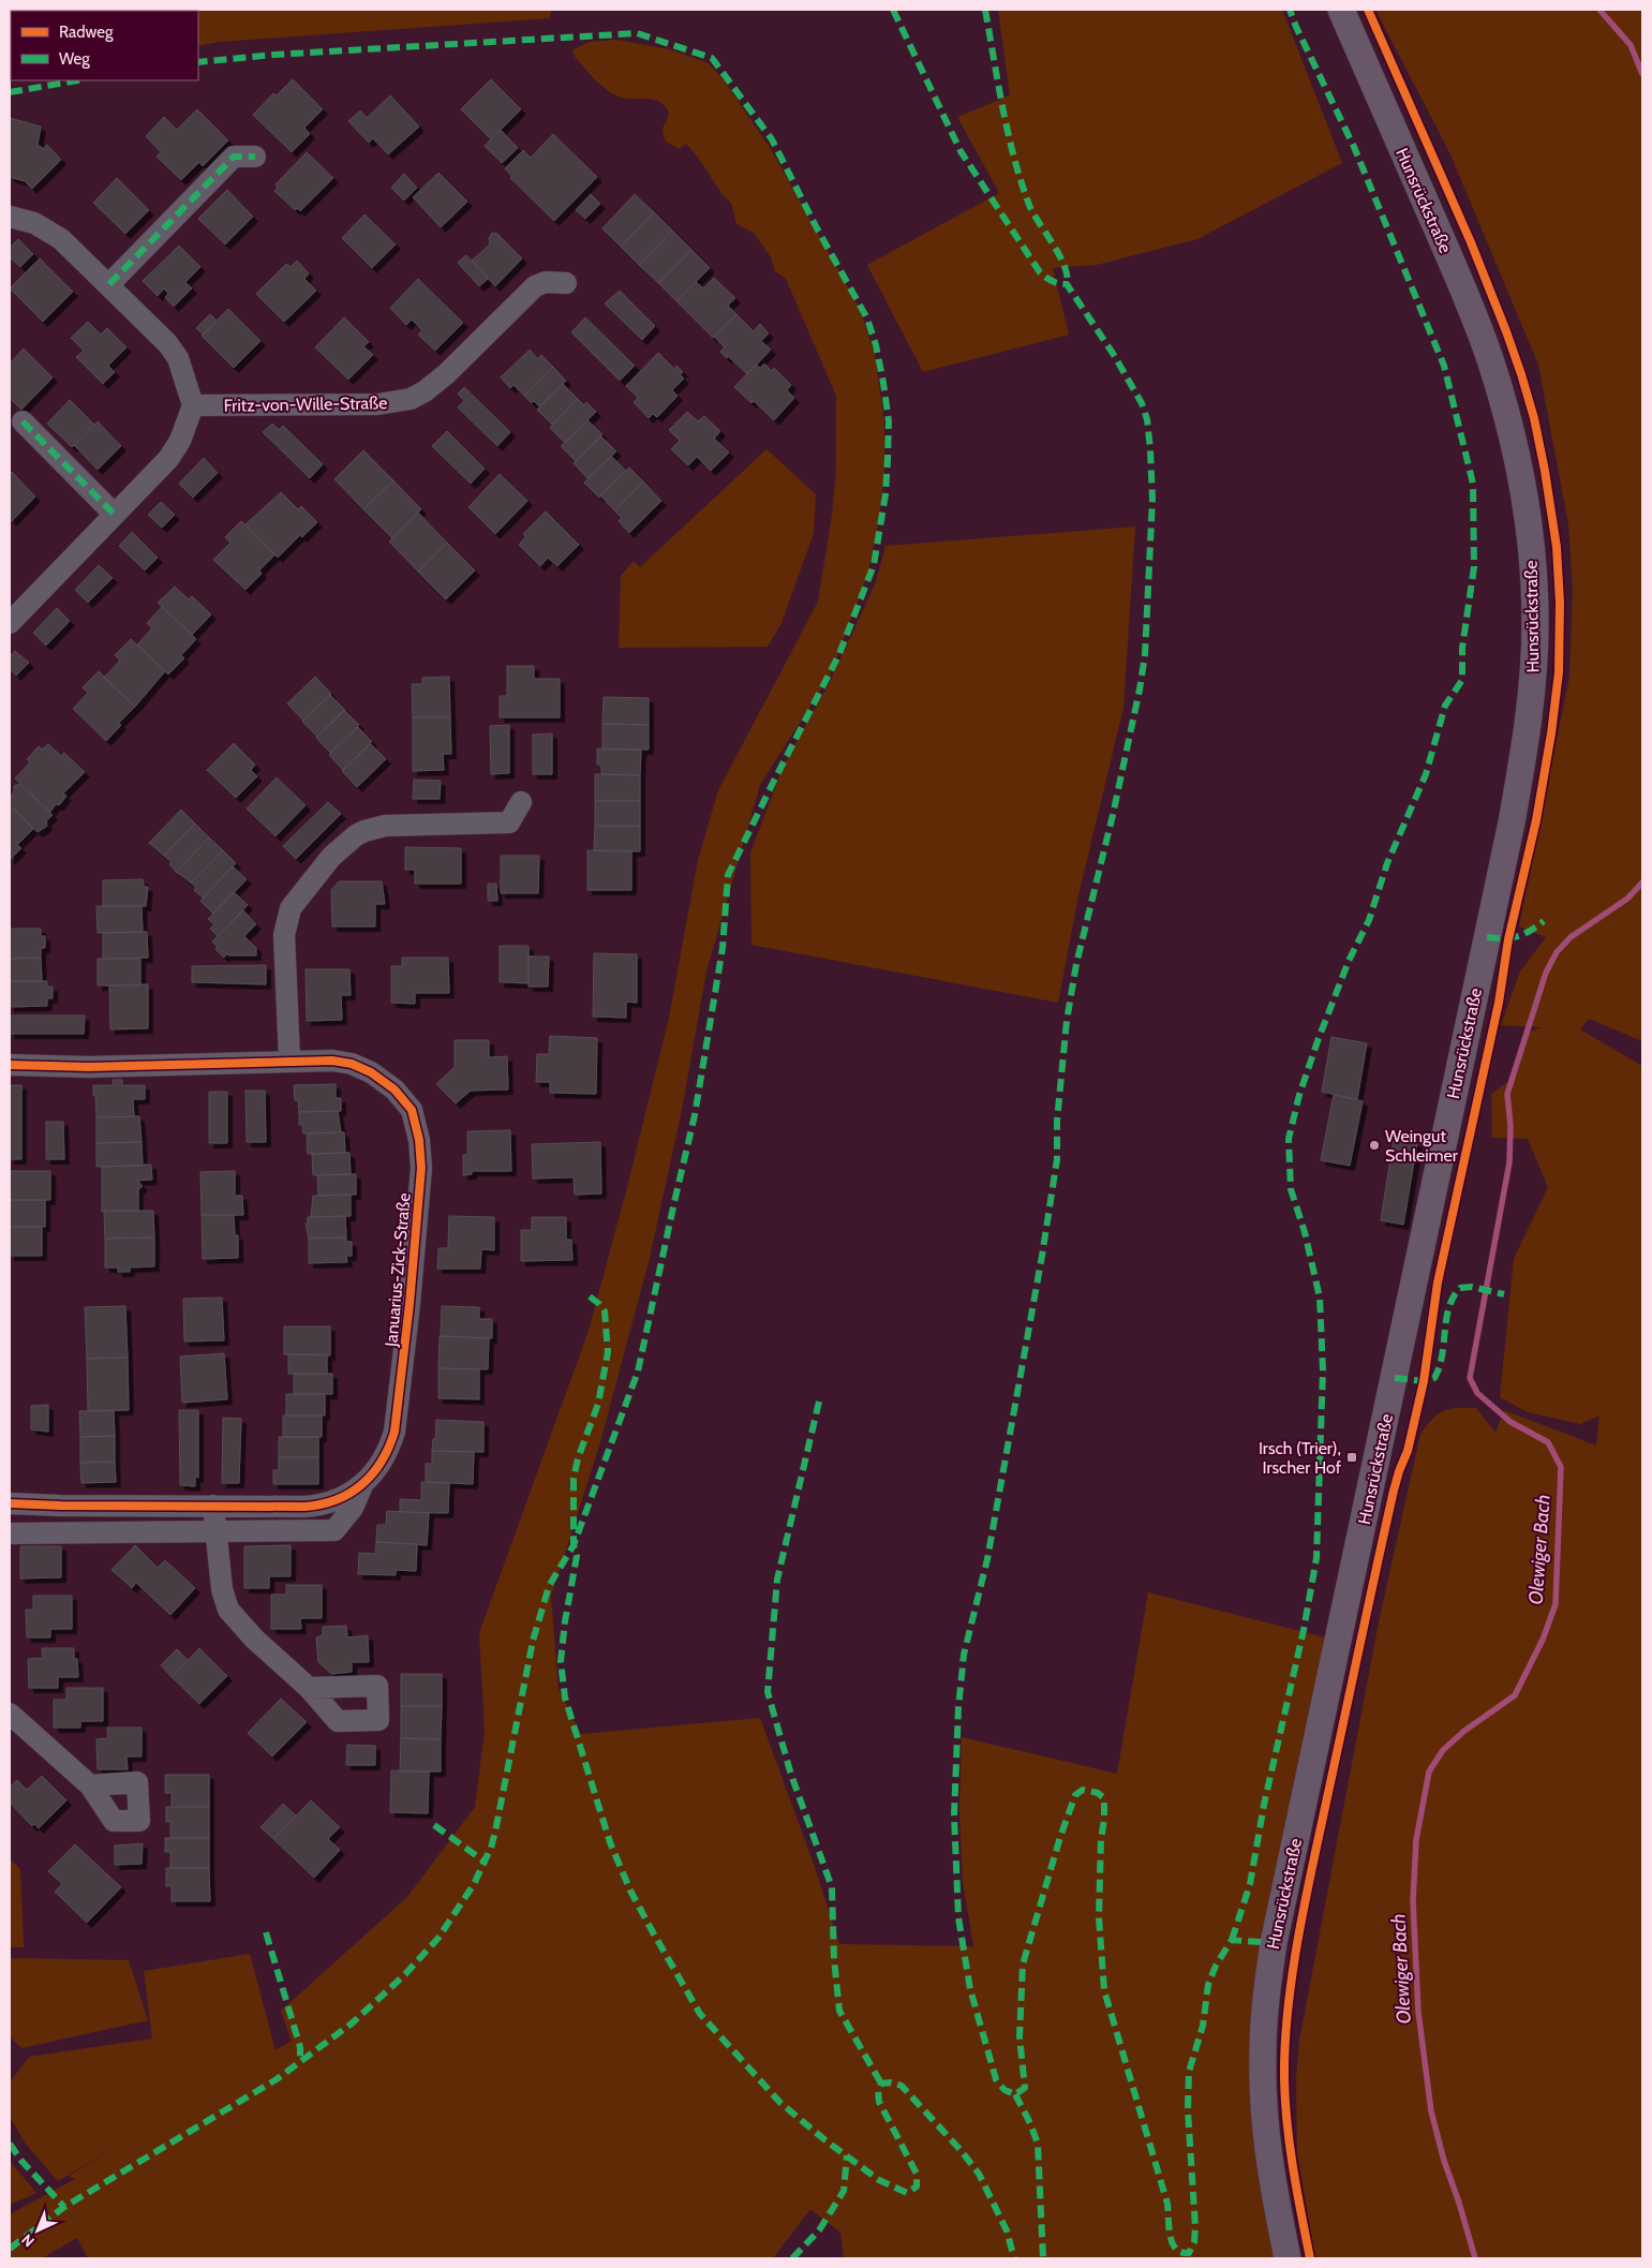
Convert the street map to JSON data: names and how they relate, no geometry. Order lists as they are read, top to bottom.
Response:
{
  "streets": {
    "main road": ["Hunsrückstraße"],
    "street": ["Fritz-von-Wille-Straße", "Januarius-Zick-Straße"]
  },
  "water": ["Olewiger Bach"],
  "places": {
    "other": ["Weingut Schleimer"],
    "transit": ["Irsch (Trier), Irscher Hof"]
  },
  "legend": ["Radweg", "Weg"],
  "north": "bottom left"
}
